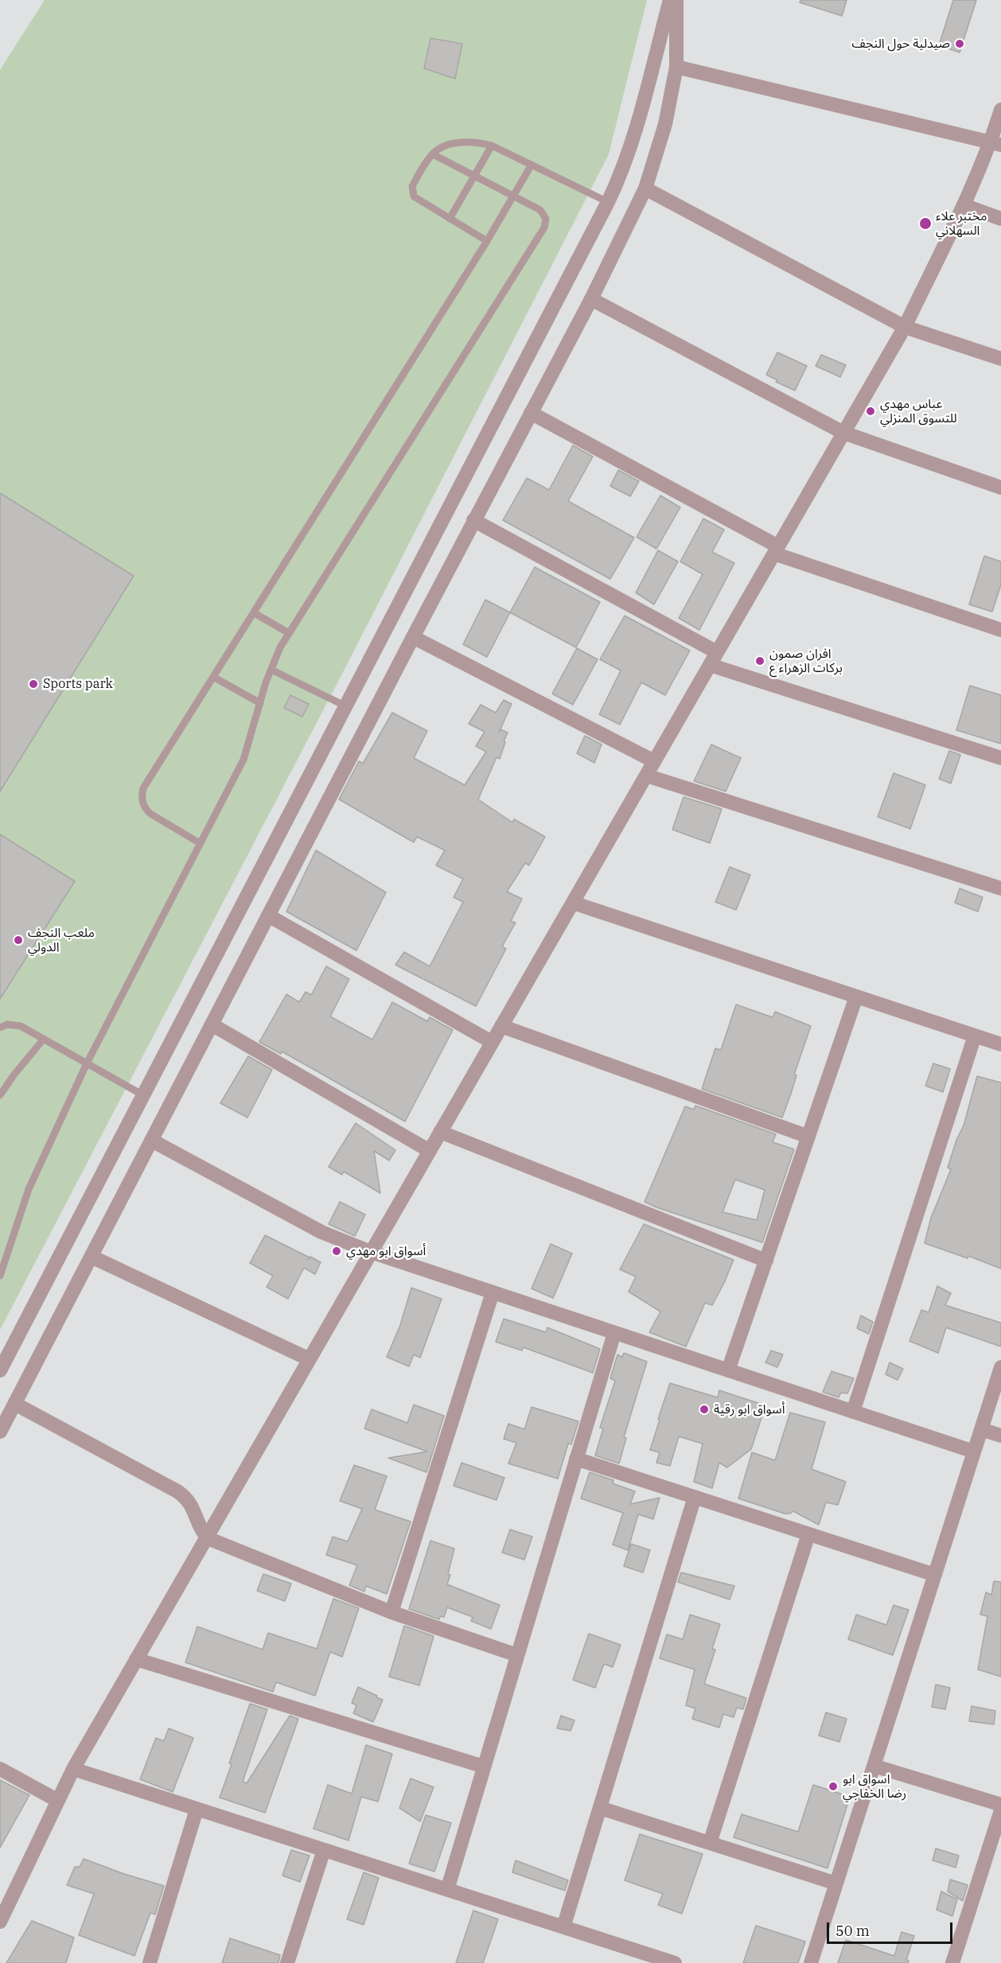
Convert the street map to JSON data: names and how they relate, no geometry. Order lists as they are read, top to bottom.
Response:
{
  "places": [
    "صيدلية حول النجف",
    "مختبر علاء السهلاني",
    "عباس مهدي للتسوق المنزلي",
    "افران صمون بركات الزهراء ع",
    "Sports park",
    "ملعب النجف الدولي",
    "أسواق ابو مهدي",
    "أسواق ابو رقية",
    "اسواق ابو رضا الخفاجي"
  ],
  "scale_bar": "50 m"
}
